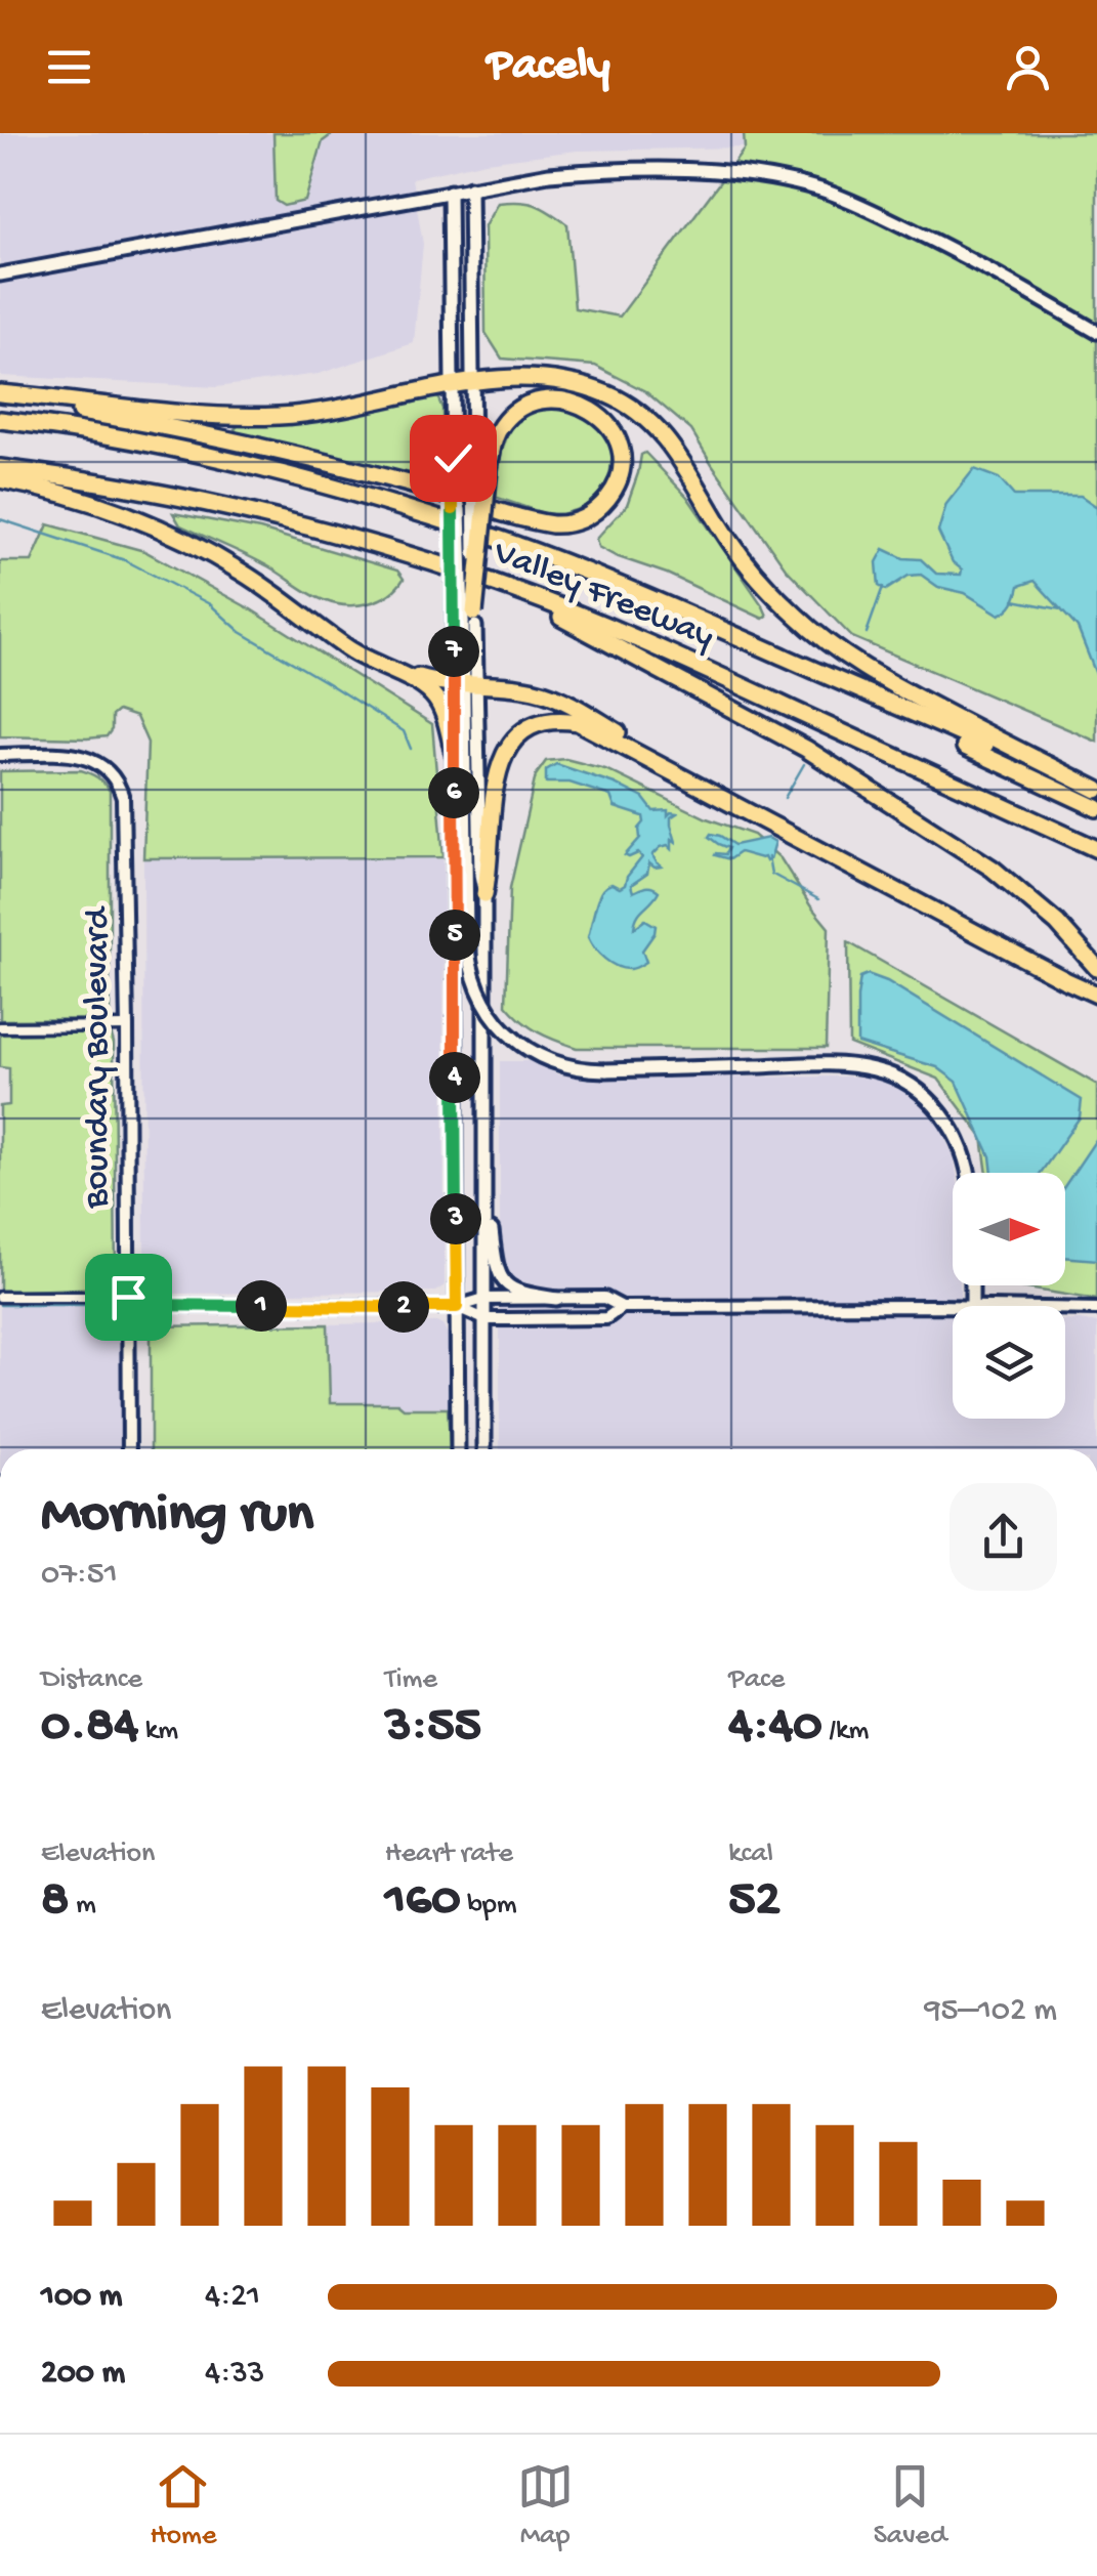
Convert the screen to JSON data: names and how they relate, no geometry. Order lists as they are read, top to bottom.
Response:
{
  "streets": {
    "highway": ["Valley Freeway"],
    "street": ["Boundary Boulevard"]
  },
  "north": "right",
  "page": {
    "header": "Pacely",
    "pins": [
      "7",
      "6",
      "5",
      "4",
      "3",
      "1",
      "2"
    ],
    "heading": ["Morning run", "07:51"],
    "stats": [
      ["Distance", "0.84 km"],
      ["Time", "3:55"],
      ["Pace", "4:40 /km"],
      ["Elevation", "8 m"],
      ["Heart rate", "160 bpm"],
      ["kcal", "52"]
    ],
    "chart": ["Elevation", "95–102 m"],
    "list": [
      {
        "name": "100 m",
        "note": "4:21"
      },
      {
        "name": "200 m",
        "note": "4:33"
      }
    ],
    "tabs": ["Home", "Map", "Saved"]
  }
}
